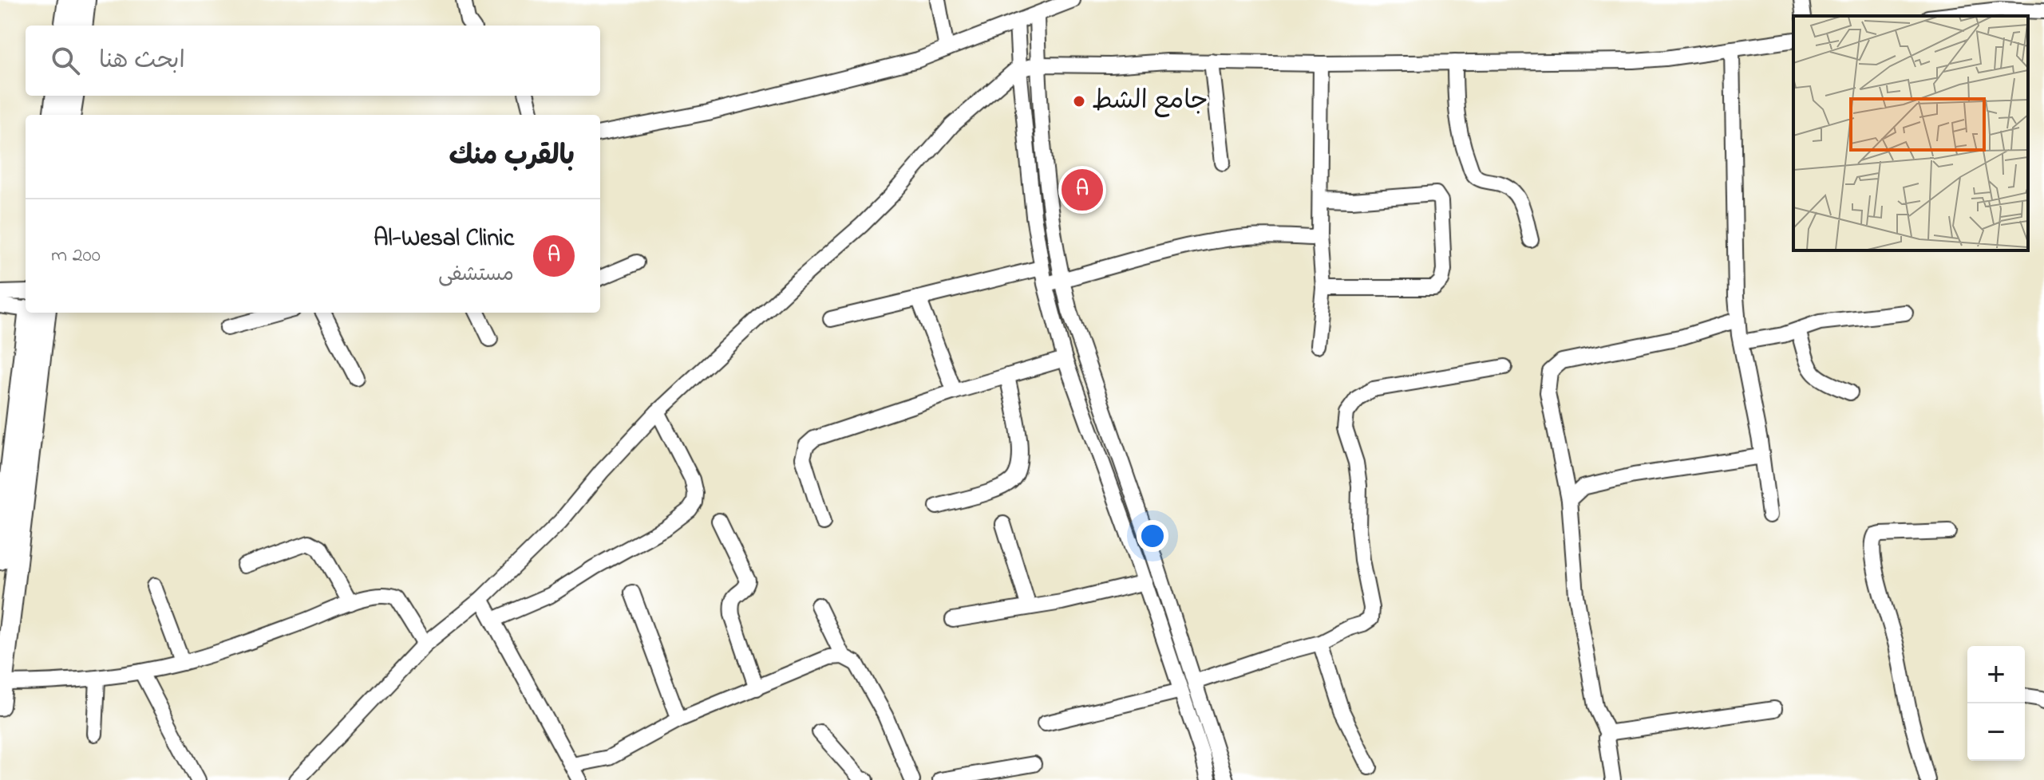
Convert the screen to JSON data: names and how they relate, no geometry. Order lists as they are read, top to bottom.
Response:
{
  "places": ["جامع الشط"],
  "page": {
    "search": "ابحث هنا",
    "heading": "بالقرب منك",
    "pins": "A",
    "list": [
      {
        "mark": "A",
        "name": "Al-Wesal Clinic",
        "note": "مستشفى",
        "value": "200 m"
      }
    ],
    "map_buttons": ["+", "−"]
  }
}
